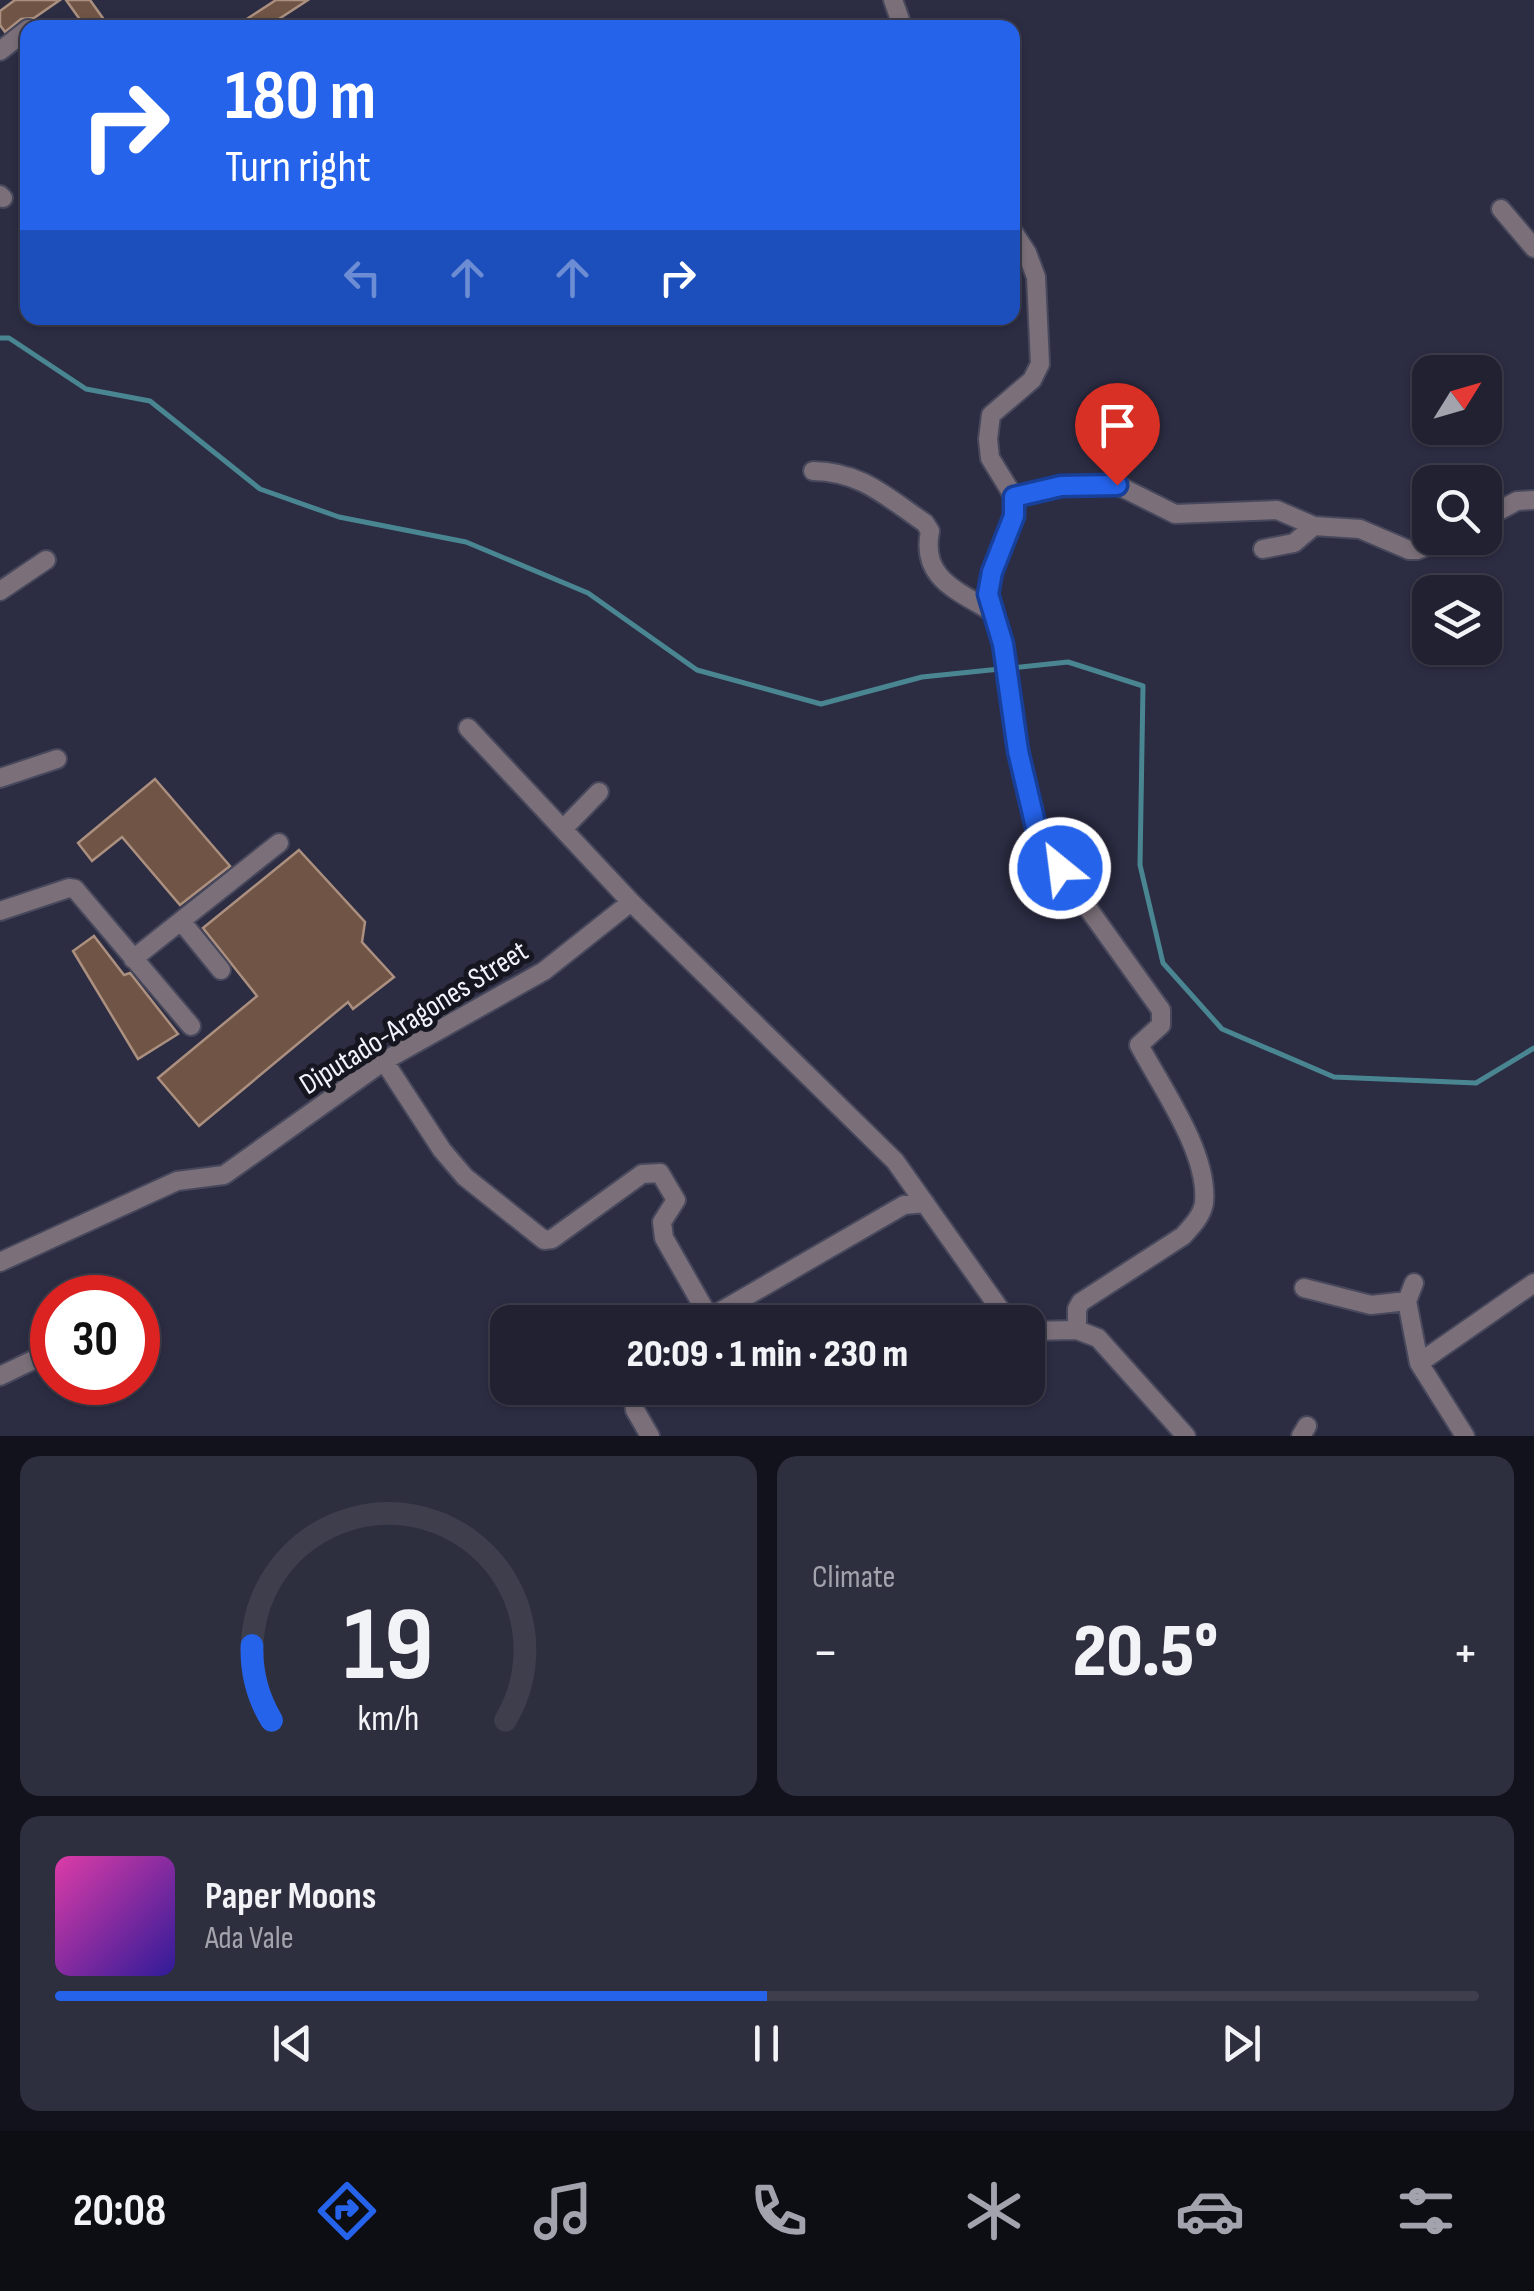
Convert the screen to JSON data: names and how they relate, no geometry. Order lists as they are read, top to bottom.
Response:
{
  "streets": {
    "street": ["Diputado-Aragones Street"]
  },
  "north": "top right",
  "page": {
    "turn": ["180 m", "Turn right"],
    "limit": "30",
    "trip": "20:09 · 1 min · 230 m",
    "tile": "Climate",
    "heat": ["−", "20.5°", "+"],
    "song": ["Paper Moons", "Ada Vale"],
    "tabs": "20:08",
    "gauge": ["19", "km/h"]
  }
}
